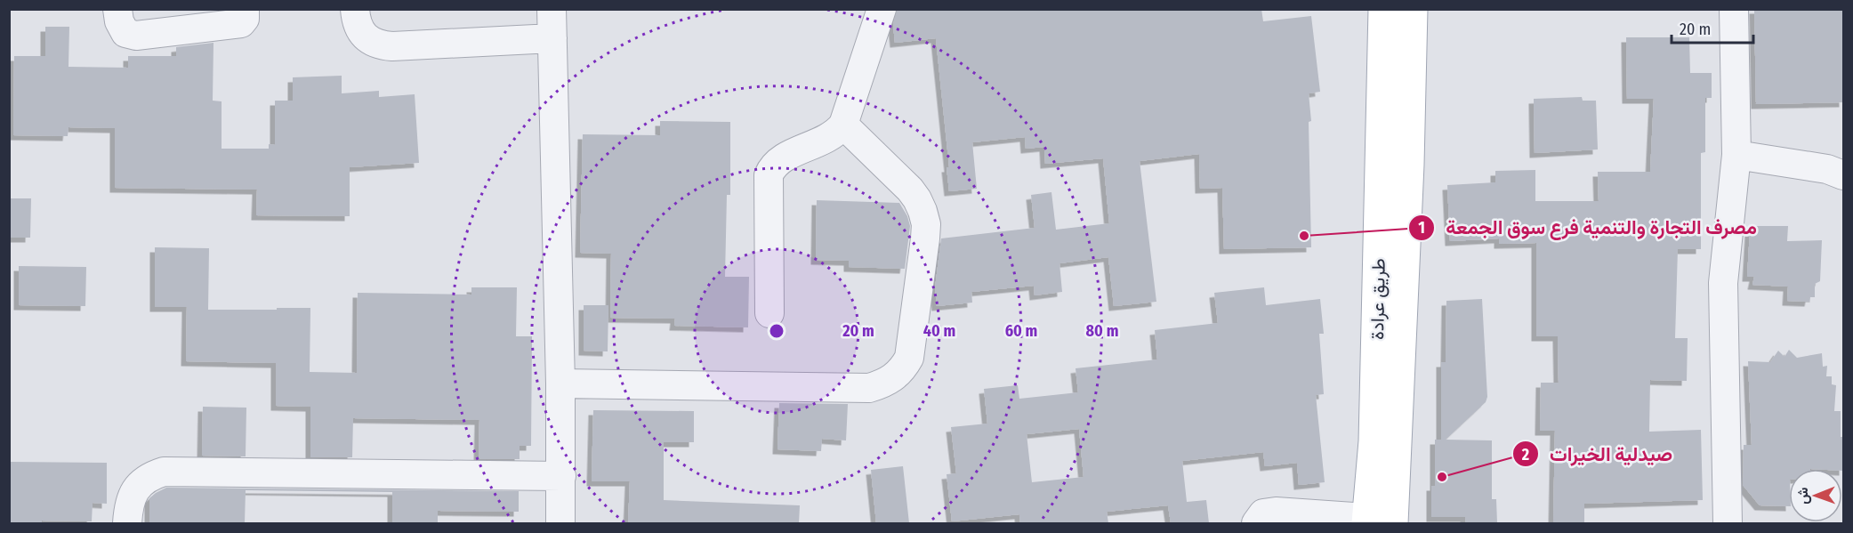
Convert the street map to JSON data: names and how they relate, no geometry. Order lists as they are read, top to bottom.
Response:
{
  "streets": {
    "main road": ["طريق عرادة"]
  },
  "places": ["مصرف التجارة والتنمية فرع سوق الجمعة", "صيدلية الخيرات"],
  "scale_bar": "20 m",
  "north": "left",
  "rings": [
    "20 m",
    "40 m",
    "60 m",
    "80 m"
  ]
}
